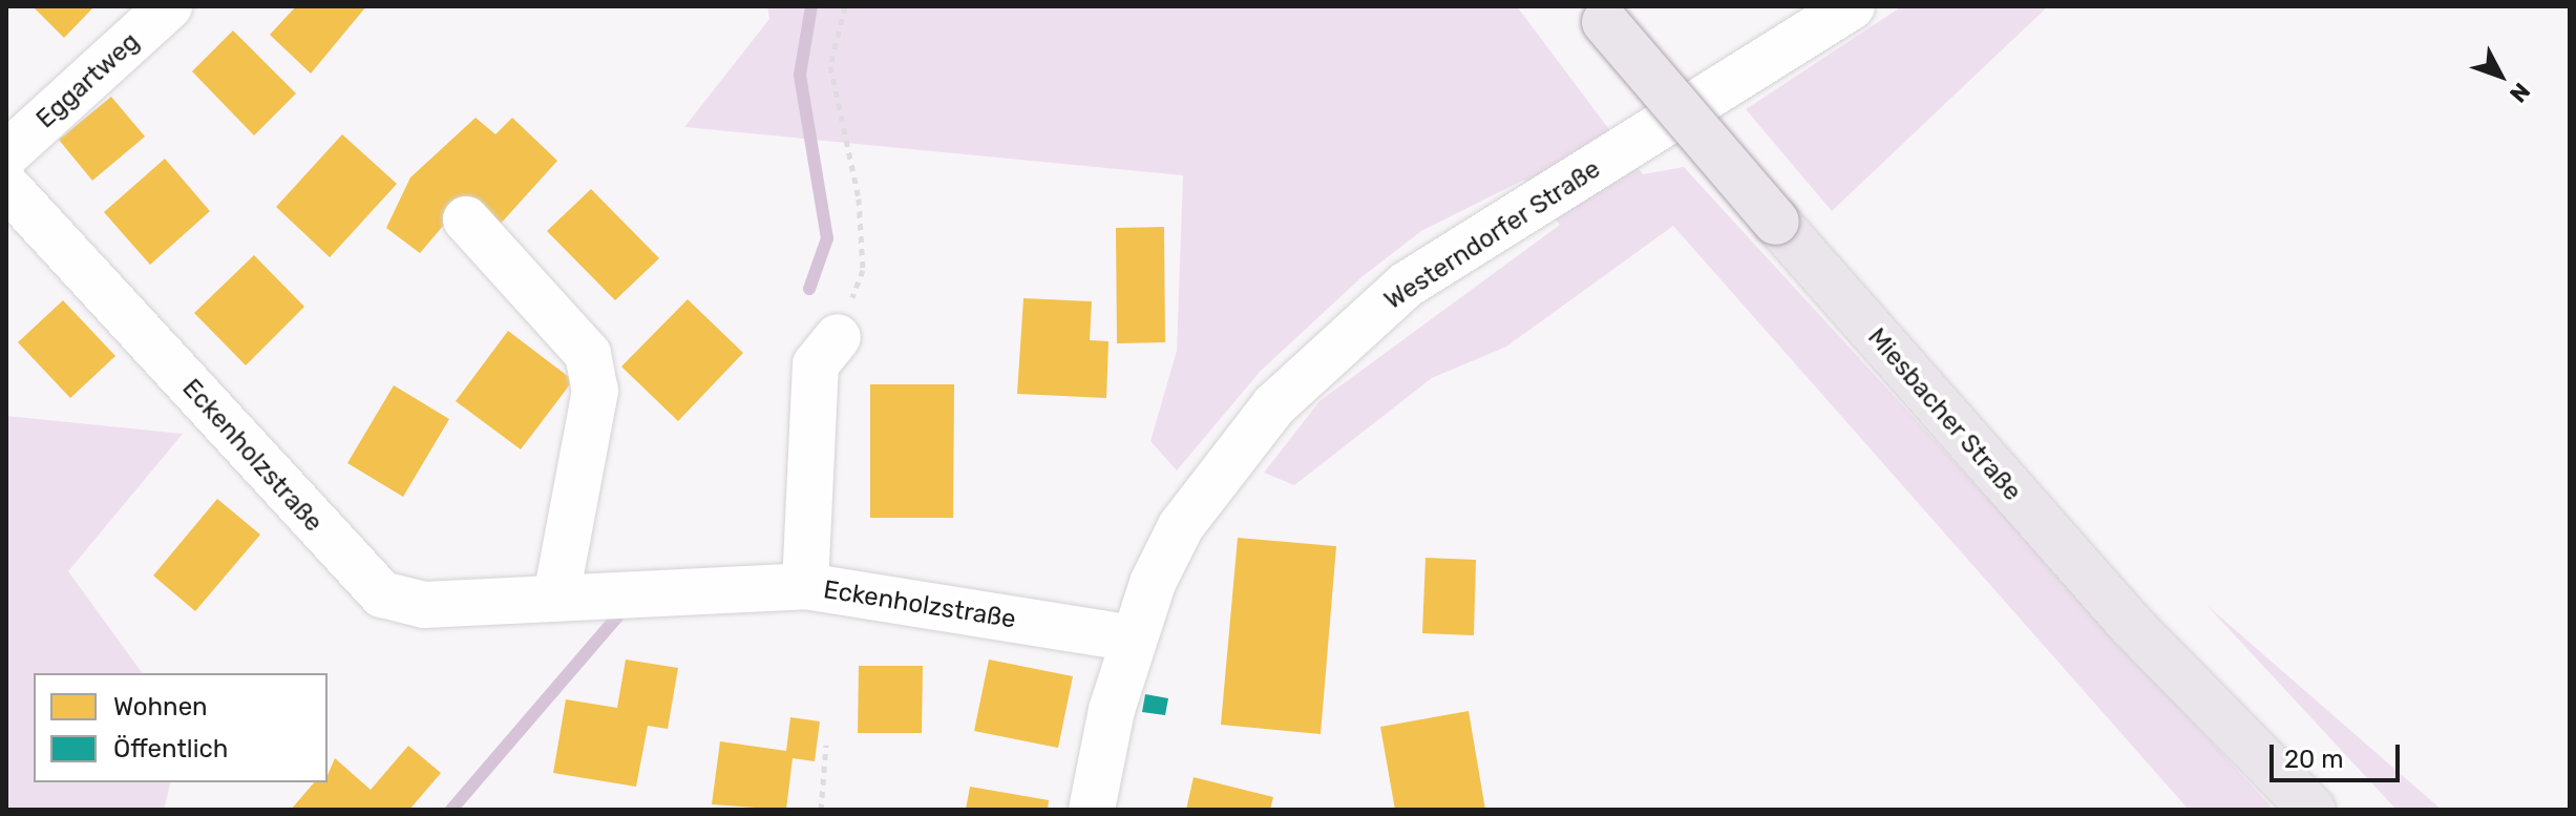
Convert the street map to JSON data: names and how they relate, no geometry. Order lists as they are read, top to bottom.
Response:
{
  "streets": {
    "main road": ["Miesbacher Straße"],
    "street": ["Eggartweg", "Westerndorfer Straße", "Eckenholzstraße"]
  },
  "crossings": [
    ["Westerndorfer Straße", "Eckenholzstraße"]
  ],
  "legend": ["Wohnen", "Öffentlich"],
  "scale_bar": "20 m",
  "north": "bottom right"
}
